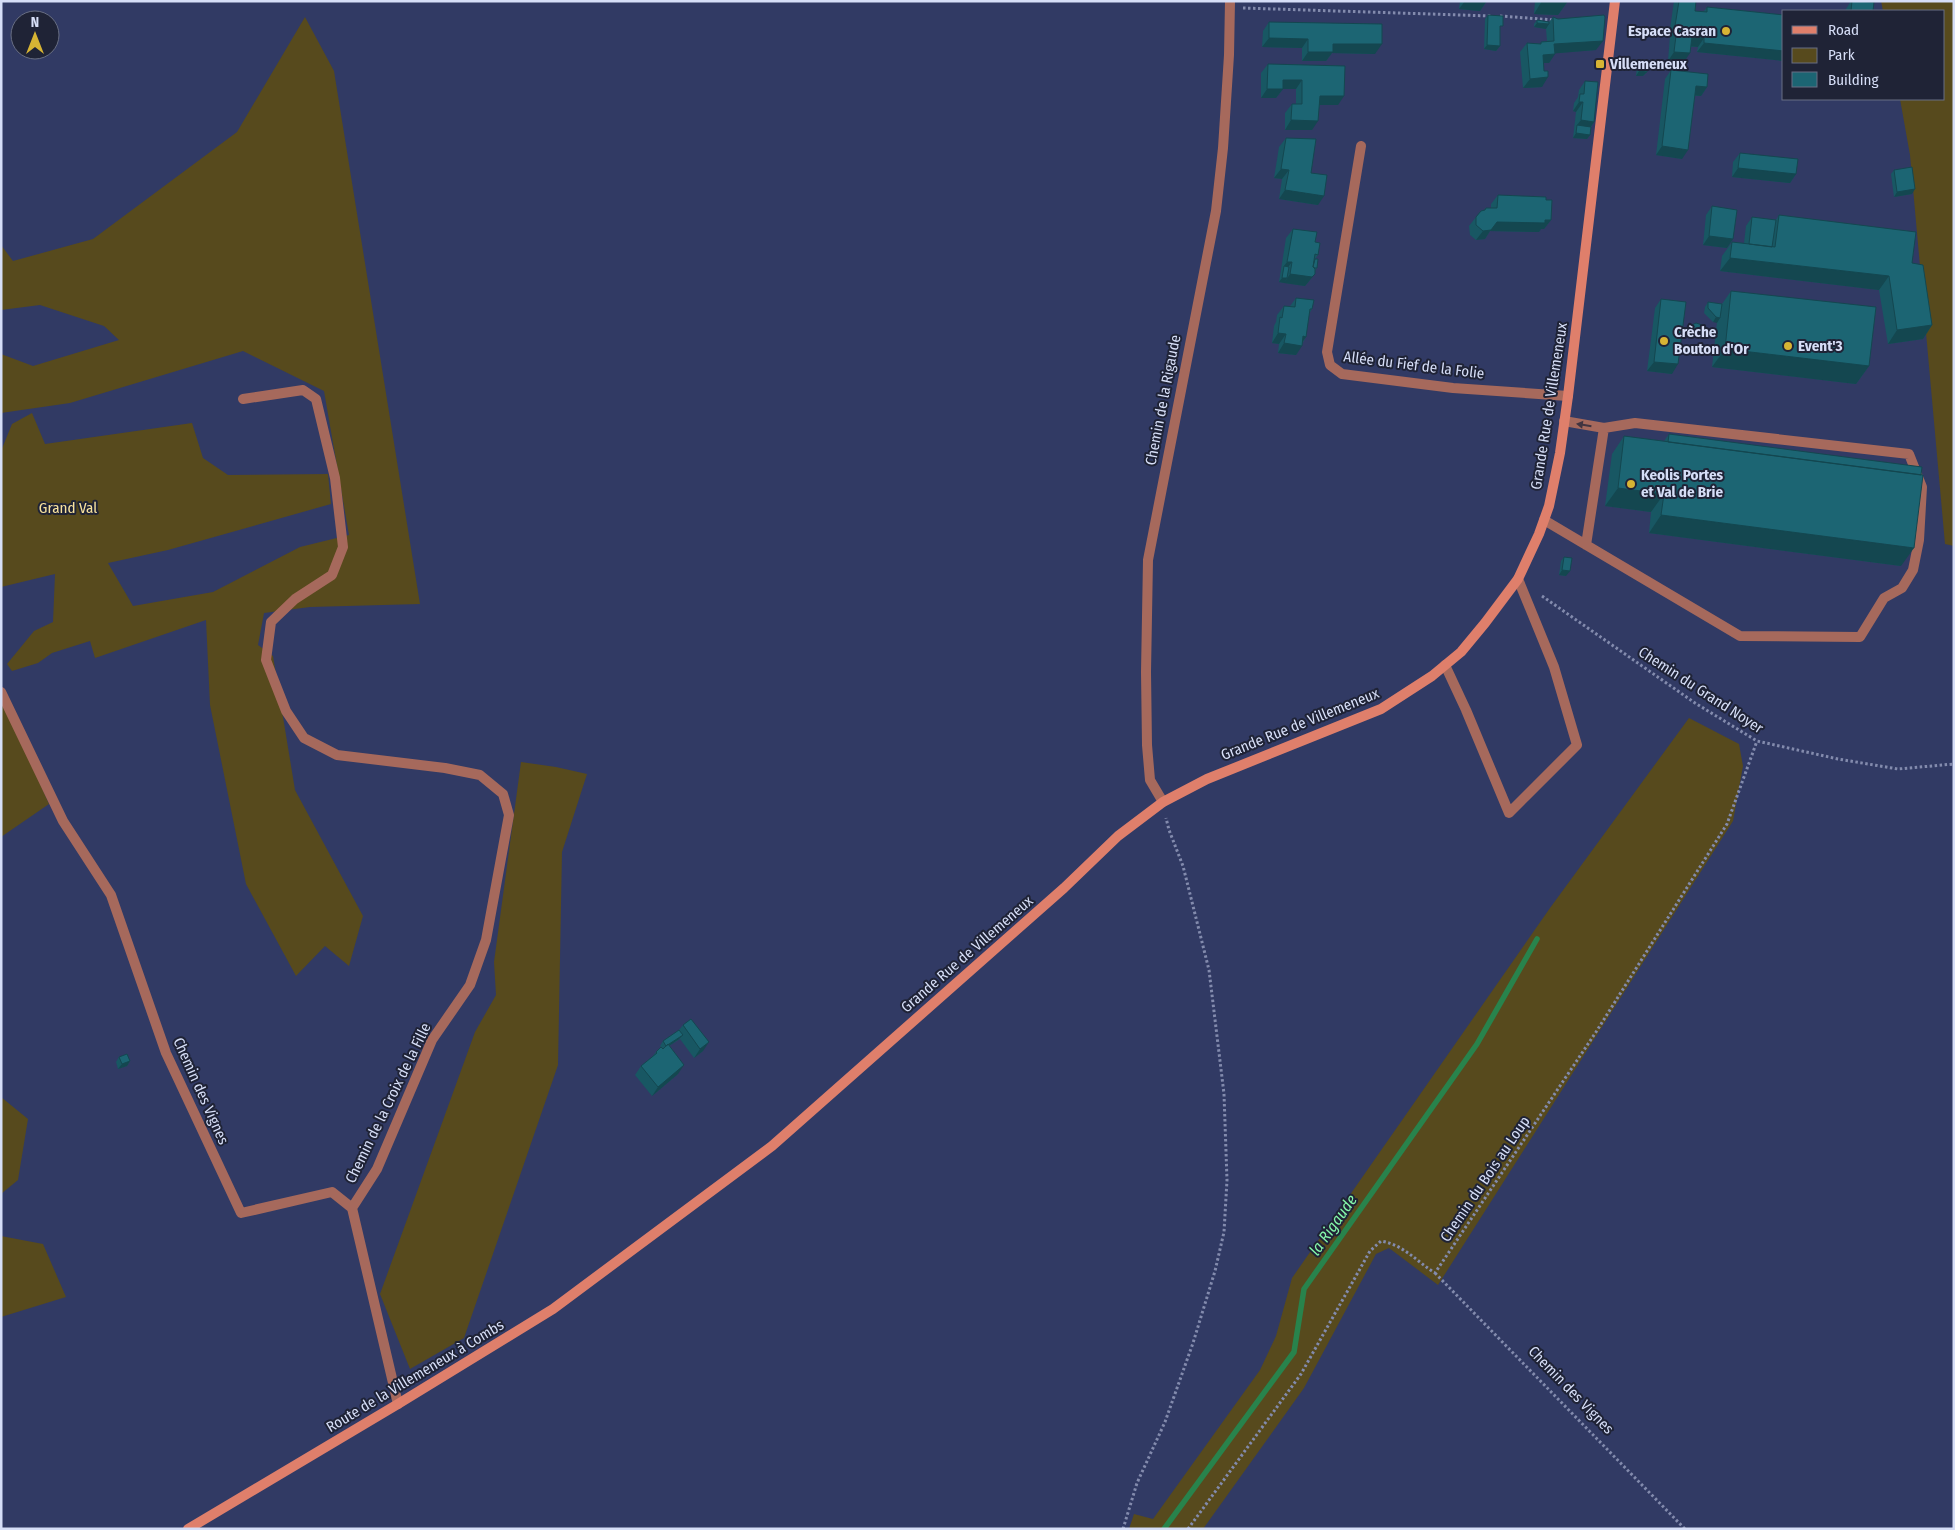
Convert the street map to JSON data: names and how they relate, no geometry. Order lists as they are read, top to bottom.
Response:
{
  "streets": {
    "main road": ["Grande Rue de Villemeneux", "Route de la Villemeneux à Combs"],
    "street": [
      "Allée du Fief de la Folie",
      "Chemin de la Rigaude",
      "Chemin des Vignes",
      "Chemin de la Croix de la Fille"
    ],
    "path": ["Chemin du Grand Noyer", "Chemin du Bois au Loup"]
  },
  "crossings": [
    ["Allée du Fief de la Folie", "Grande Rue de Villemeneux"],
    ["Chemin de la Rigaude", "Grande Rue de Villemeneux"],
    ["Grande Rue de Villemeneux", "Route de la Villemeneux à Combs"],
    ["Chemin du Grand Noyer", "Chemin du Bois au Loup"],
    ["Chemin des Vignes", "Chemin de la Croix de la Fille"],
    ["Chemin des Vignes", "Chemin du Bois au Loup"]
  ],
  "water": ["la Rigaude"],
  "parks": ["Grand Val"],
  "places": {
    "other": [
      "Espace Casran",
      "Crèche Bouton d'Or",
      "Event'3",
      "Keolis Portes et Val de Brie"
    ],
    "transit": ["Villemeneux"]
  },
  "legend": ["Road", "Park", "Building"],
  "north": "top"
}
